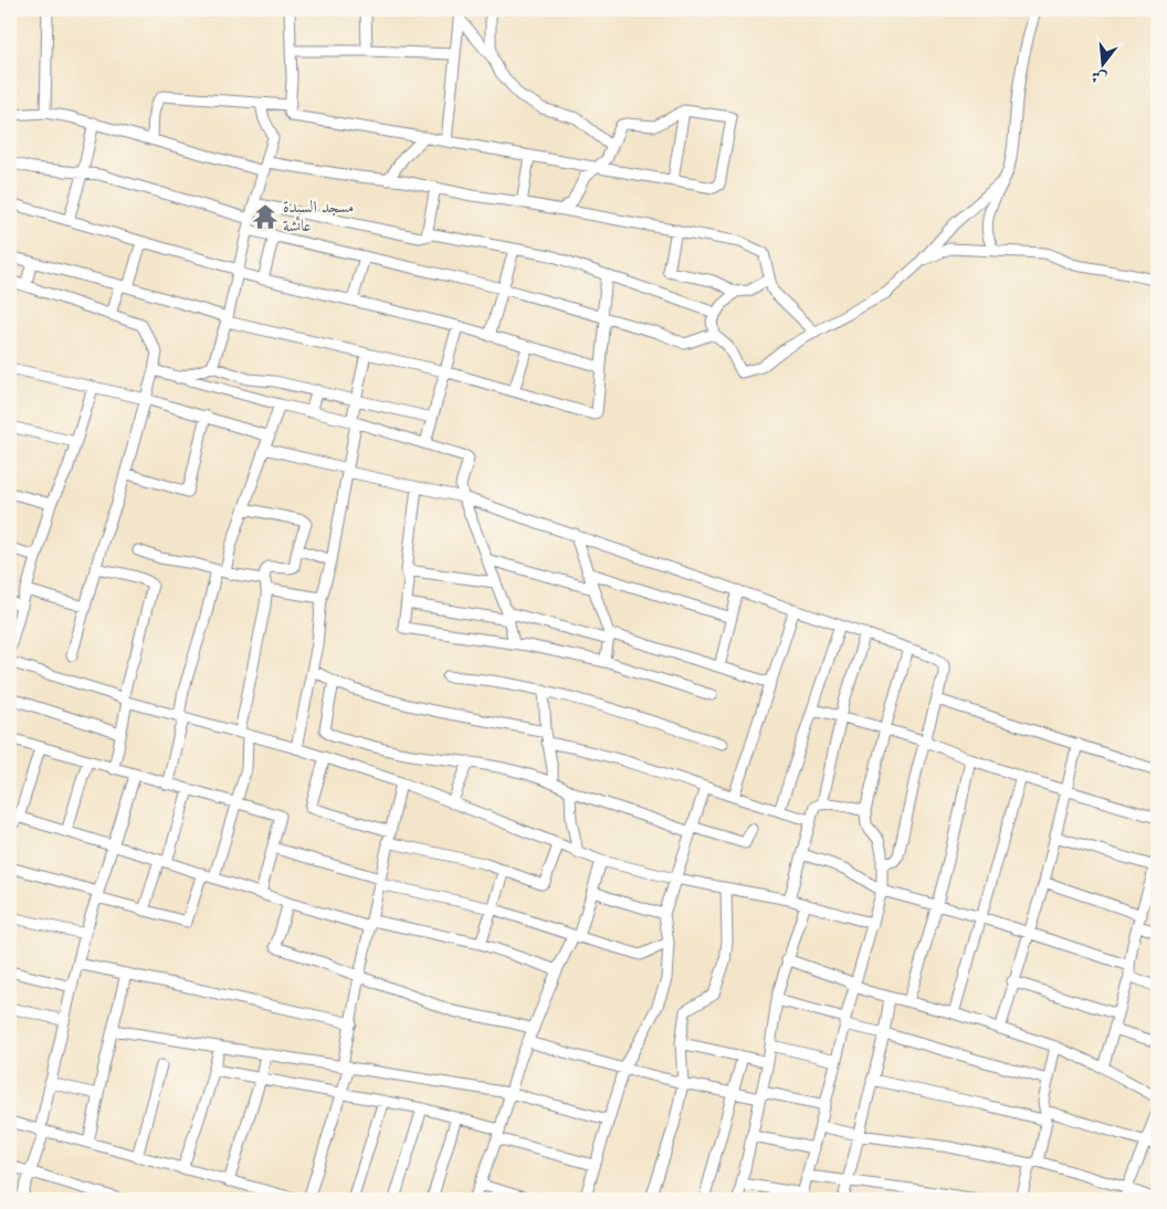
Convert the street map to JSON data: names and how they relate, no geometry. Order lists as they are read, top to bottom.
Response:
{
  "places": {
    "temple": ["مسجد السيدة عائشة"]
  },
  "north": "bottom"
}
